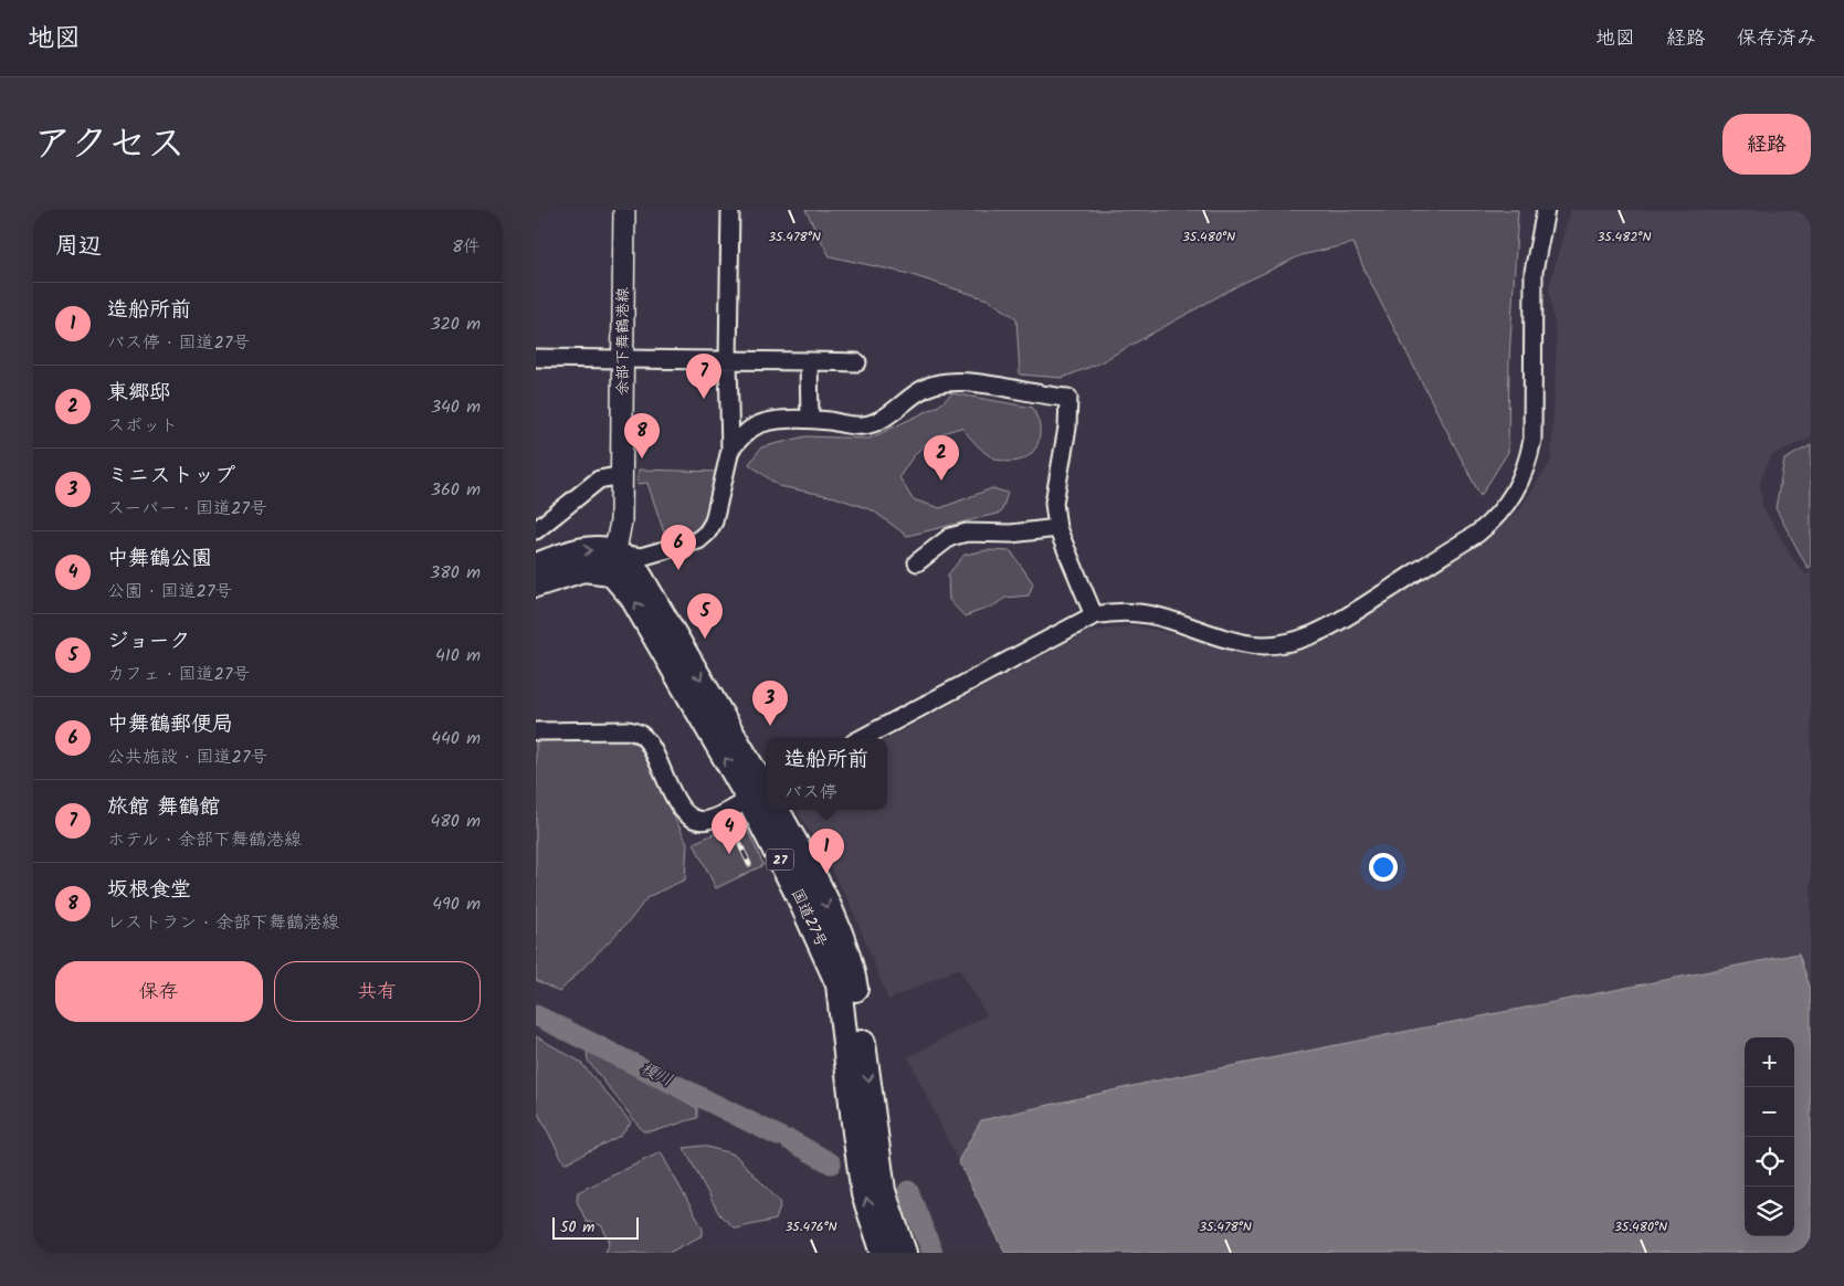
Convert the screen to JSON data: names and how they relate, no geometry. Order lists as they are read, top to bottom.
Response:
{
  "streets": {
    "highway": ["27", "国道27号"],
    "main road": ["余部下舞鶴港線"]
  },
  "crossings": [
    ["余部下舞鶴港線", "国道27号"]
  ],
  "water": ["榎川"],
  "scale_bar": "50 m",
  "page": {
    "header": "地図",
    "nav": ["地図", "経路", "保存済み"],
    "title": "アクセス",
    "buttons": [
      "経路",
      ["保存", "共有"]
    ],
    "heading": ["周辺", "8件"],
    "list": [
      {
        "mark": "1",
        "name": "造船所前",
        "note": "バス停 · 国道27号",
        "value": "320 m"
      },
      {
        "mark": "2",
        "name": "東郷邸",
        "note": "スポット",
        "value": "340 m"
      },
      {
        "mark": "3",
        "name": "ミニストップ",
        "note": "スーパー · 国道27号",
        "value": "360 m"
      },
      {
        "mark": "4",
        "name": "中舞鶴公園",
        "note": "公園 · 国道27号",
        "value": "380 m"
      },
      {
        "mark": "5",
        "name": "ジョーク",
        "note": "カフェ · 国道27号",
        "value": "410 m"
      },
      {
        "mark": "6",
        "name": "中舞鶴郵便局",
        "note": "公共施設 · 国道27号",
        "value": "440 m"
      },
      {
        "mark": "7",
        "name": "旅館 舞鶴館",
        "note": "ホテル · 余部下舞鶴港線",
        "value": "480 m"
      },
      {
        "mark": "8",
        "name": "坂根食堂",
        "note": "レストラン · 余部下舞鶴港線",
        "value": "490 m"
      }
    ],
    "pins": [
      "7",
      "8",
      "2",
      "6",
      "5",
      "3",
      "4",
      "1"
    ],
    "popup": ["造船所前", "バス停"],
    "map_buttons": ["+", "−"],
    "scale": "50 m"
  },
  "coordinates": [
    "35.478°N",
    "35.480°N",
    "35.482°N",
    "35.476°N"
  ]
}
